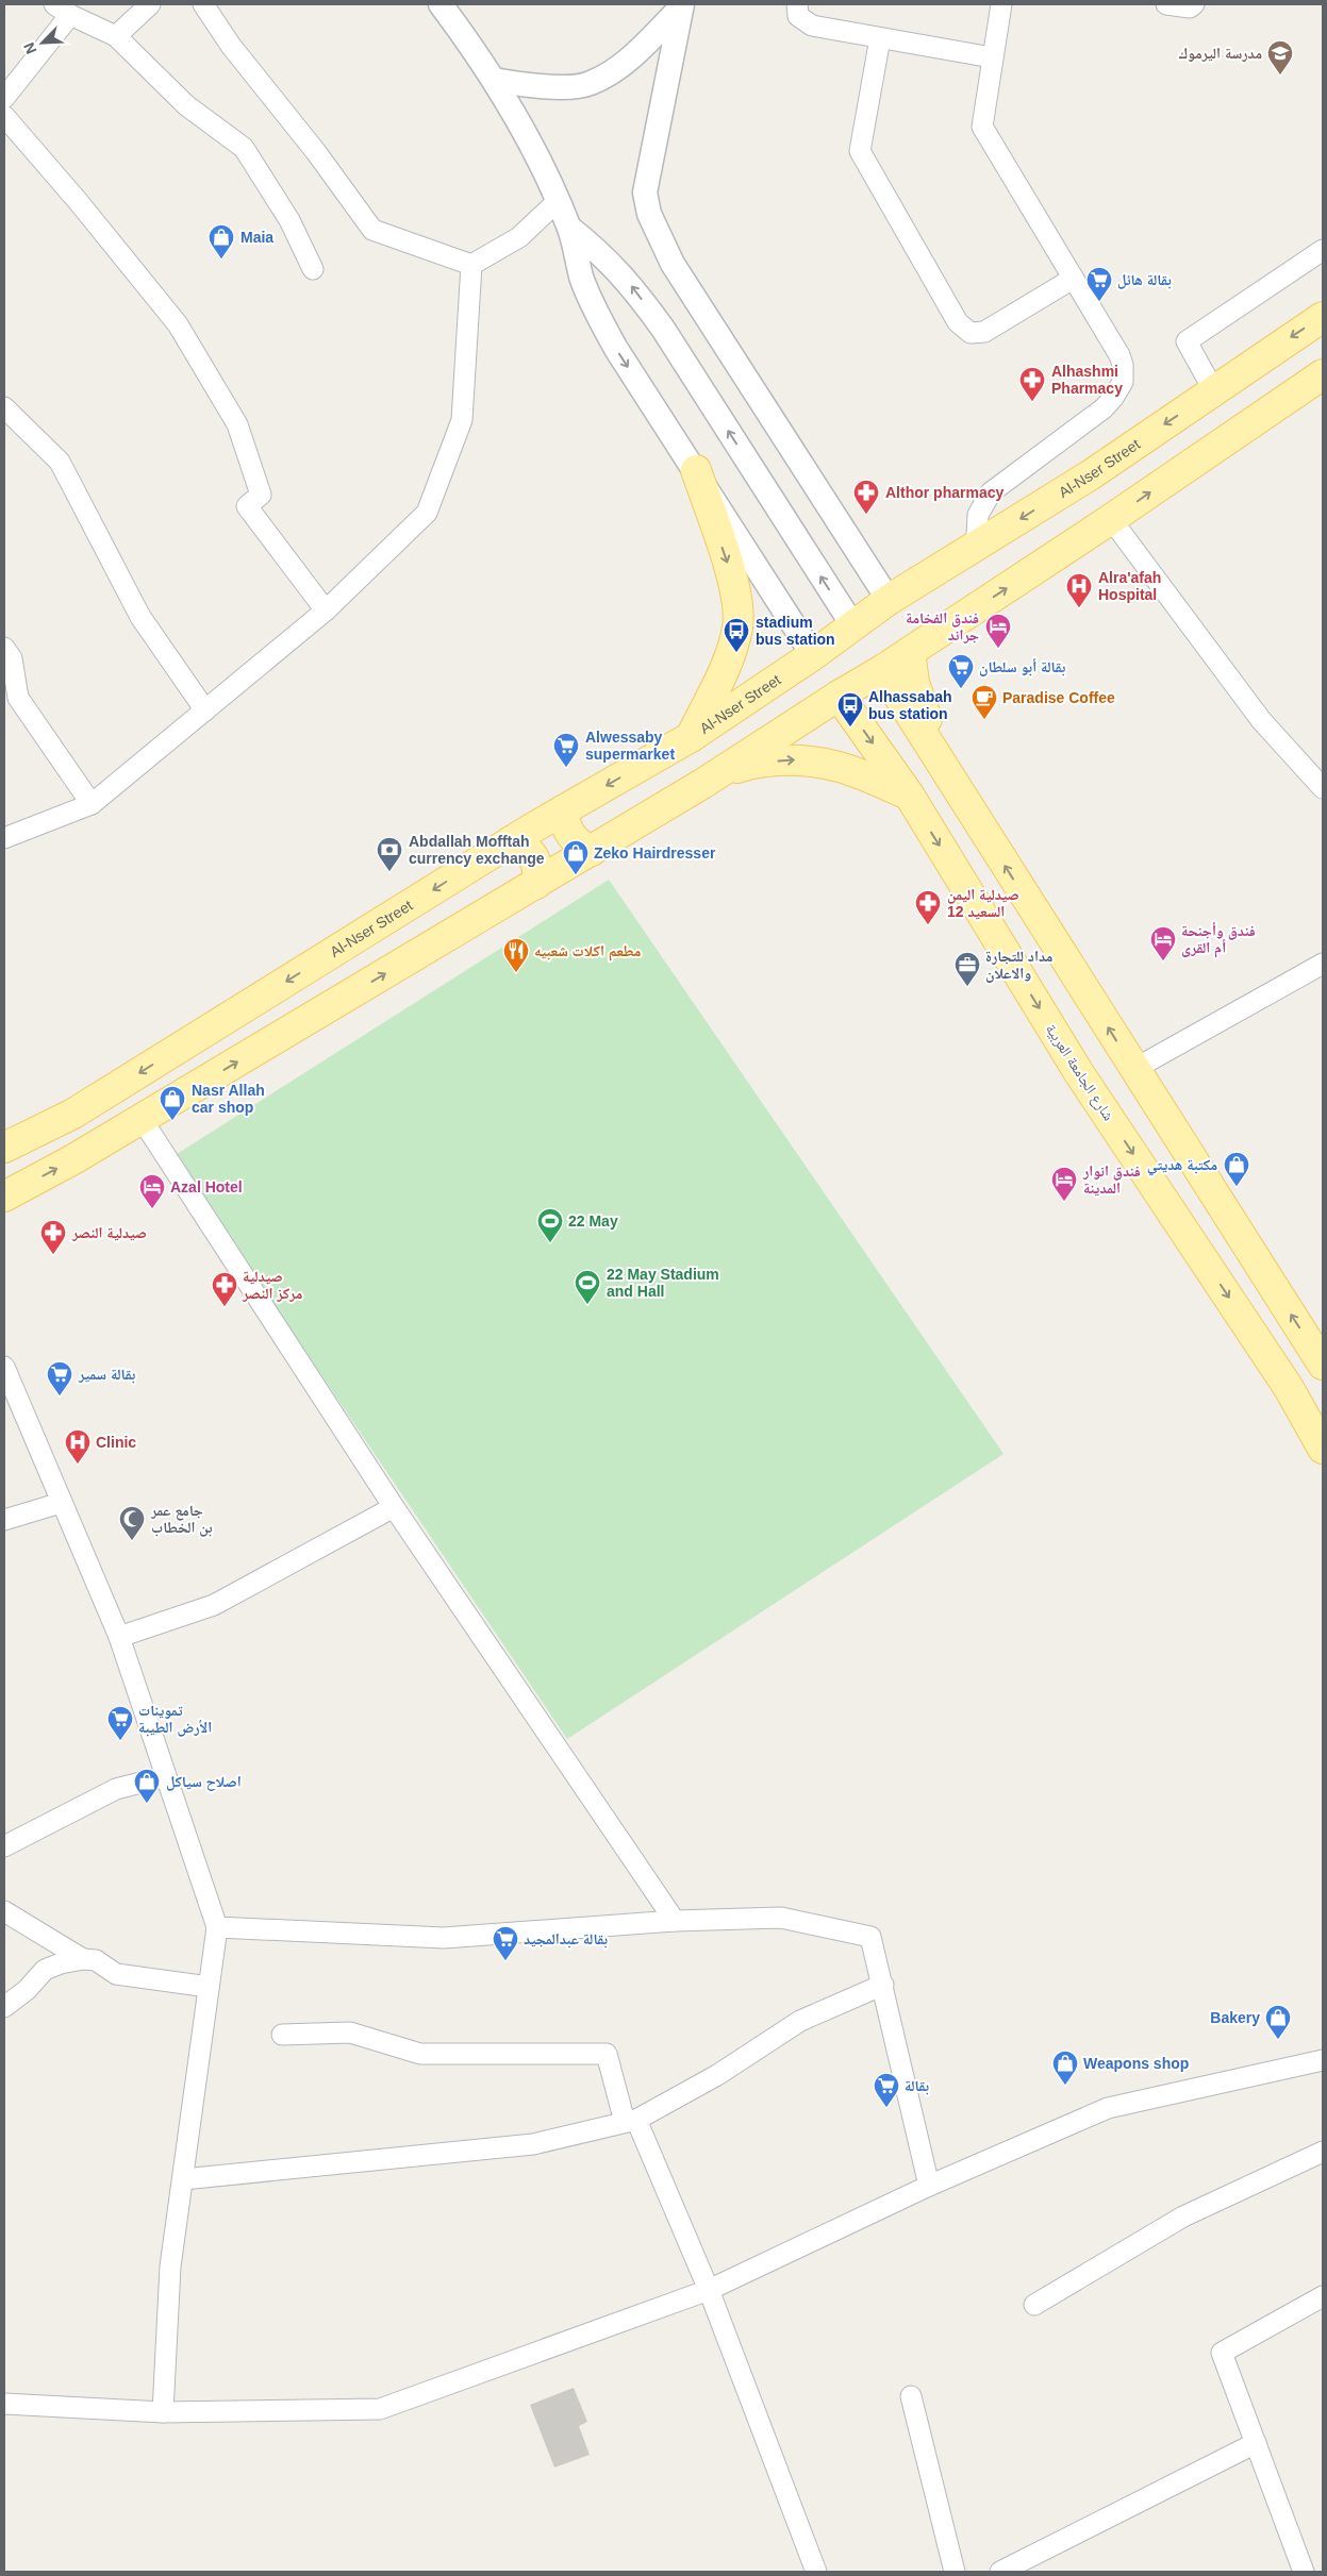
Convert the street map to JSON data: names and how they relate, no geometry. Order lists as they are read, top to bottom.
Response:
{
  "streets": {
    "main road": ["Al-Nser Street", "شارع الجامعة العربية"]
  },
  "places": {
    "school or university": ["مدرسة اليرموك"],
    "shop": [
      "Maia",
      "Zeko Hairdresser",
      "Nasr Allah car shop",
      "مكتبة هديتي",
      "اصلاح سياكل",
      "Bakery",
      "Weapons shop"
    ],
    "supermarket": [
      "بقالة هائل",
      "بقالة أبو سلطان",
      "Alwessaby supermarket",
      "بقالة سمير",
      "تموينات الأرض الطيبة",
      "بقالة عبدالمجيد",
      "بقالة"
    ],
    "pharmacy": [
      "Alhashmi Pharmacy",
      "Althor pharmacy",
      "صيدلية اليمن السعيد 12",
      "صيدلية النصر",
      "صيدلية مركز النصر"
    ],
    "hospital": ["Alra'afah Hospital", "Clinic"],
    "hotel": [
      "فندق الفخامة جراند",
      "فندق وأجنحة أم القرى",
      "فندق انوار المدينة",
      "Azal Hotel"
    ],
    "bus stop": ["stadium bus station", "Alhassabah bus station"],
    "cafe": ["Paradise Coffee"],
    "bank": ["Abdallah Mofftah currency exchange"],
    "restaurant": ["مطعم اكلات شعبيه"],
    "office": ["مداد للتجارة والاعلان"],
    "sports": ["22 May", "22 May Stadium and Hall"],
    "mosque": ["جامع عمر بن الخطاب"]
  },
  "north": "bottom left"
}
